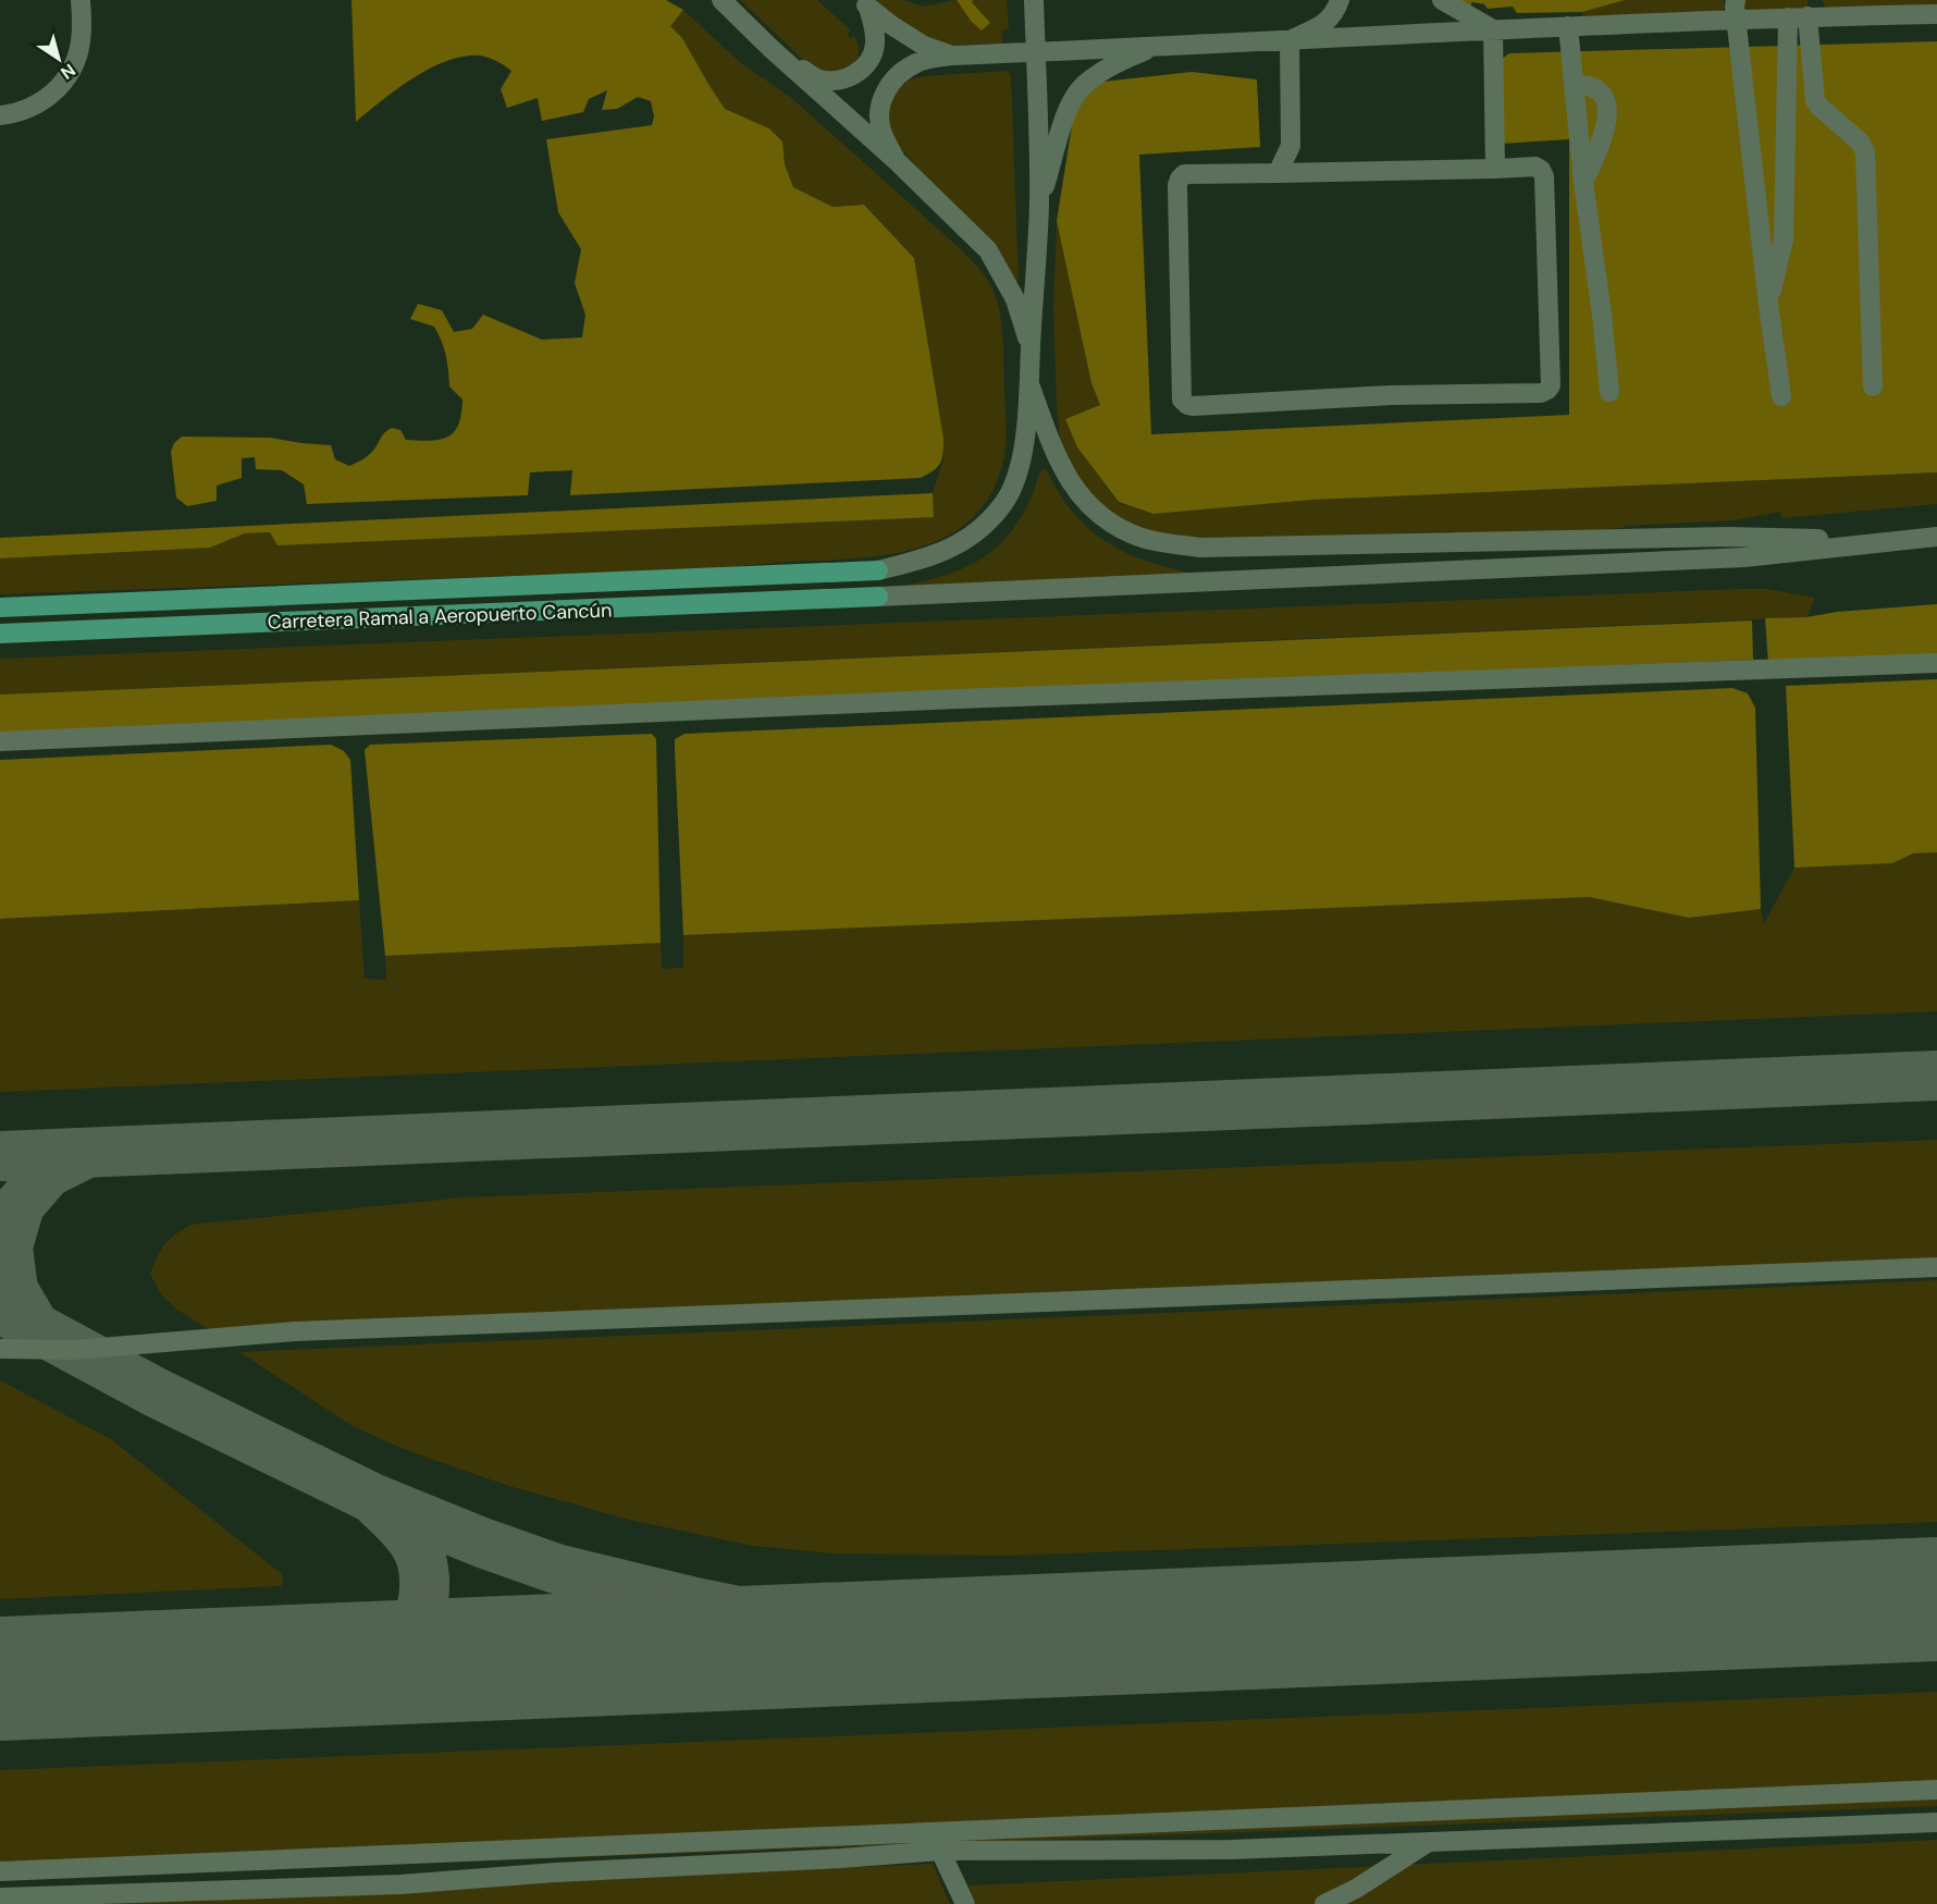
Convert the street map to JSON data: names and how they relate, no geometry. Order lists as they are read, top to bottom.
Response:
{
  "streets": {
    "main road": ["Carretera Ramal a Aeropuerto Cancún"]
  },
  "north": "bottom right"
}
